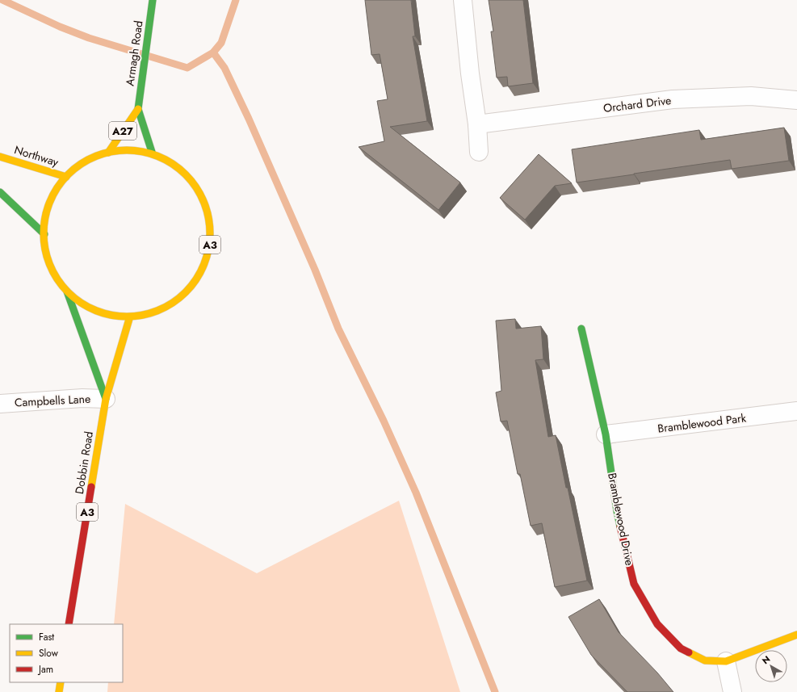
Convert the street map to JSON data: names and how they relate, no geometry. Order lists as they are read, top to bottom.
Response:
{
  "streets": {
    "main road": [
      "Armagh Road",
      "A27",
      "Northway",
      "A3",
      "Dobbin Road",
      "Bramblewood Drive"
    ],
    "street": ["Orchard Drive", "Campbells Lane", "Bramblewood Park"]
  },
  "crossings": [
    ["Armagh Road", "A3"],
    ["Northway", "A3"],
    ["A3", "Dobbin Road"],
    ["Campbells Lane", "Dobbin Road"],
    ["Bramblewood Park", "Bramblewood Drive"]
  ],
  "legend": ["Fast", "Slow", "Jam"],
  "north": "top left"
}
